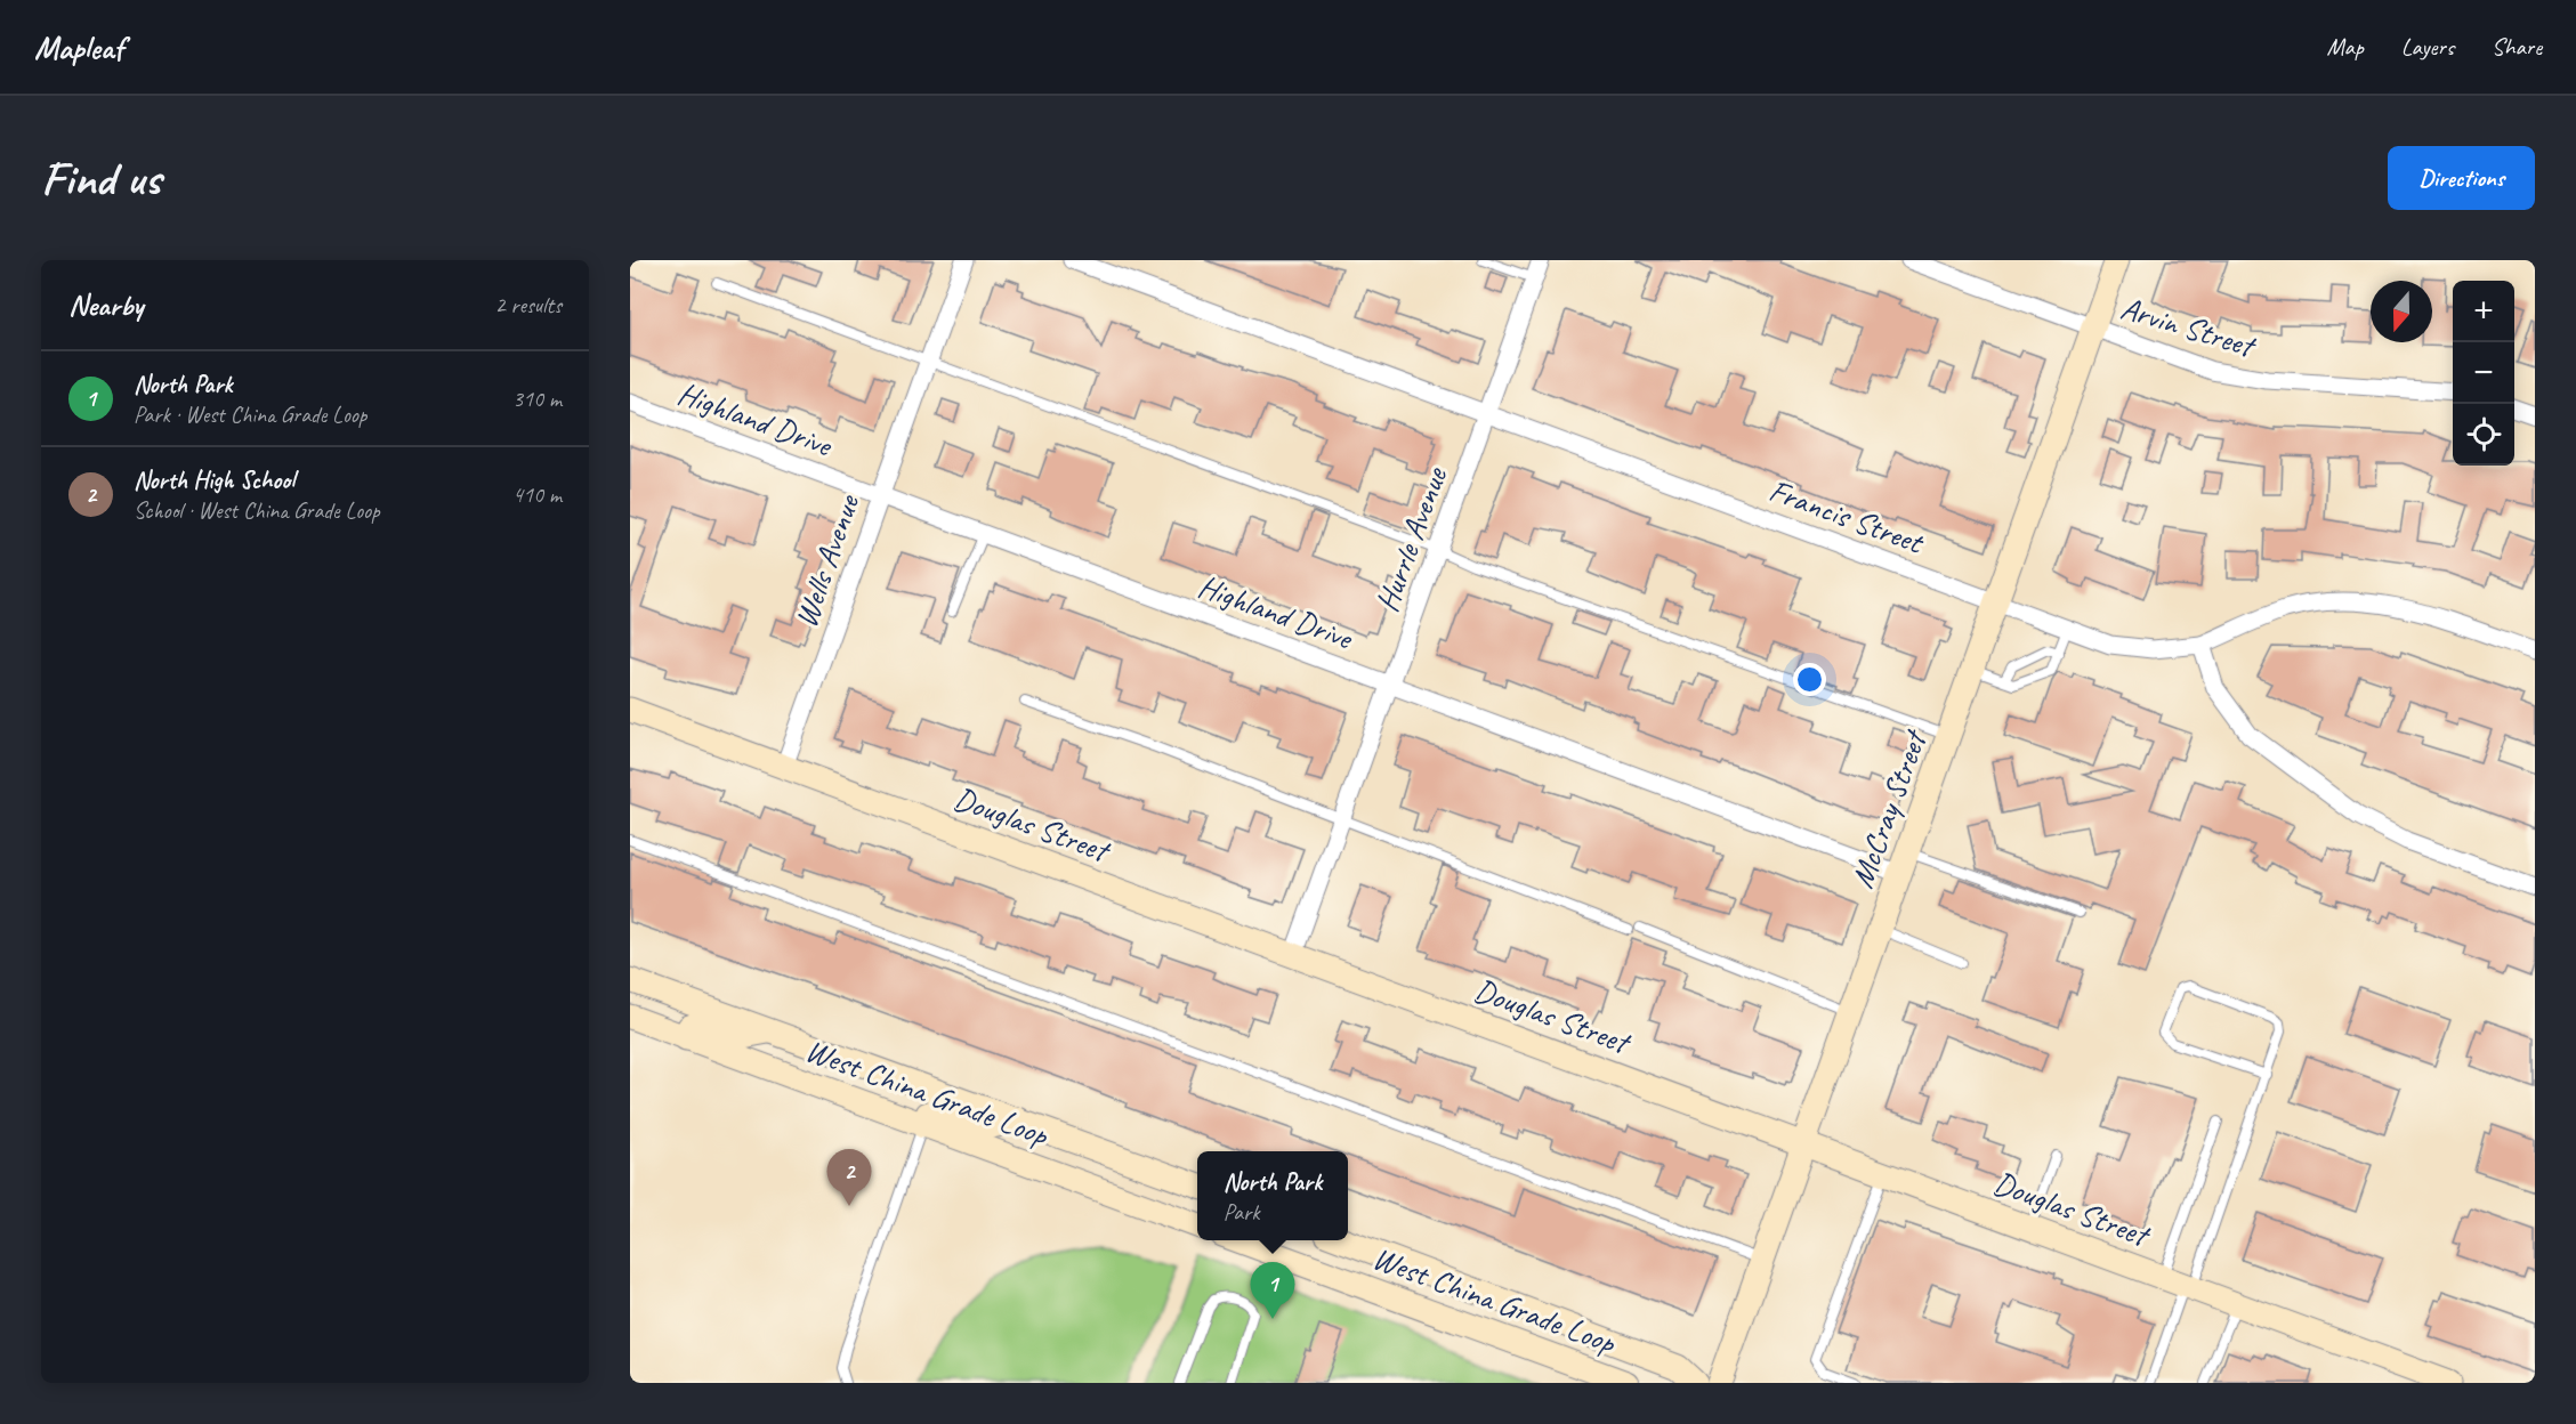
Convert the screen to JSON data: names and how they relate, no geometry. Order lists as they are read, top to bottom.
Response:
{
  "streets": {
    "street": [
      "Arvin Street",
      "Highland Drive",
      "Francis Street",
      "Hurrle Avenue",
      "Wells Avenue",
      "McCray Street",
      "Douglas Street",
      "West China Grade Loop"
    ]
  },
  "crossings": [
    ["Arvin Street", "McCray Street"],
    ["Highland Drive", "Hurrle Avenue"],
    ["Highland Drive", "Wells Avenue"],
    ["Highland Drive", "McCray Street"],
    ["Francis Street", "Hurrle Avenue"],
    ["Francis Street", "McCray Street"],
    ["Hurrle Avenue", "Douglas Street"],
    ["Wells Avenue", "Douglas Street"],
    ["McCray Street", "Douglas Street"]
  ],
  "north": "bottom",
  "page": {
    "header": "Mapleaf",
    "nav": ["Map", "Layers", "Share"],
    "buttons": "Directions",
    "title": "Find us",
    "heading": ["Nearby", "2 results"],
    "map_buttons": ["+", "−"],
    "list": [
      {
        "mark": "1",
        "name": "North Park",
        "note": "Park · West China Grade Loop",
        "value": "310 m"
      },
      {
        "mark": "2",
        "name": "North High School",
        "note": "School · West China Grade Loop",
        "value": "410 m"
      }
    ],
    "pins": ["2", "1"],
    "popup": ["North Park", "Park"]
  }
}
